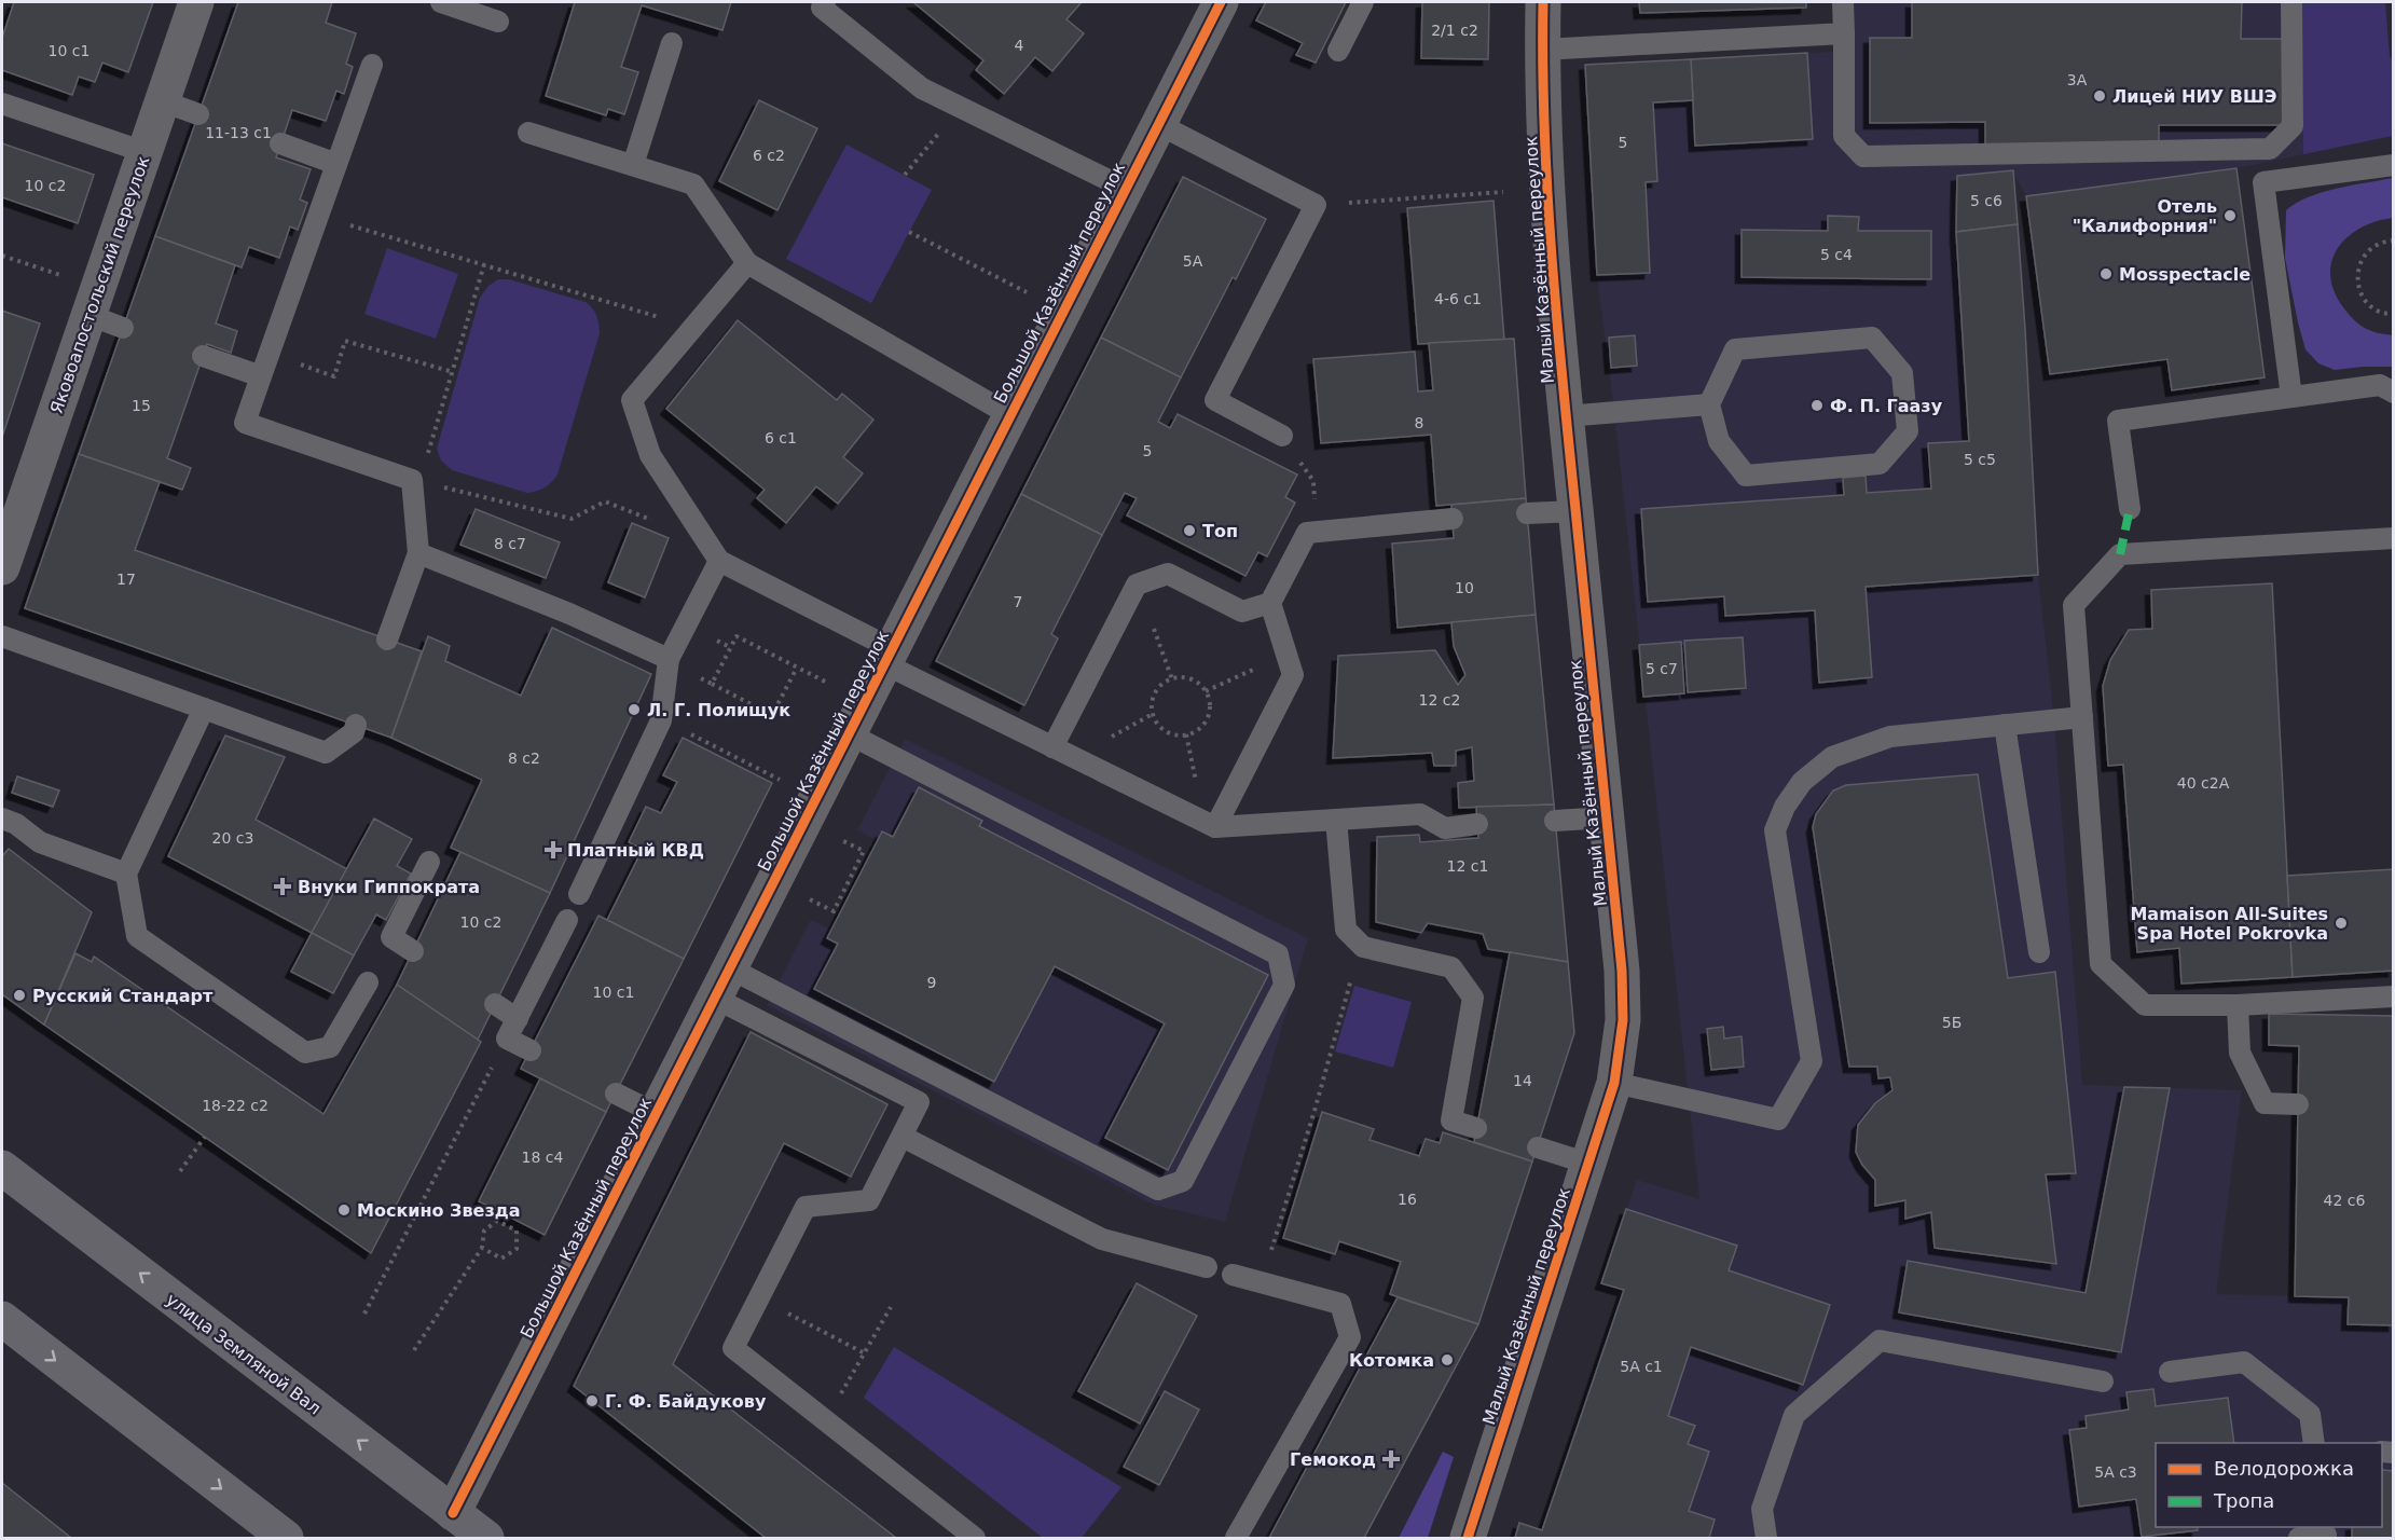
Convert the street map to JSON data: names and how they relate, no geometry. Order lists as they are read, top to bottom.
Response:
{
  "streets": {
    "main road": ["улица Земляной Вал"],
    "street": ["Малый Казённый переулок", "Большой Казённый переулок", "Яковоапостольский переулок"]
  },
  "crossings": [
    ["Большой Казённый переулок", "улица Земляной Вал"]
  ],
  "places": {
    "other": [
      "Лицей НИУ ВШЭ",
      "Отель \"Калифорния\"",
      "Mosspectacle",
      "Ф. П. Гаазу",
      "Топ",
      "Л. Г. Полищук",
      "Mamaison All-Suites Spa Hotel Pokrovka",
      "Русский Стандарт",
      "Москино Звезда",
      "Котомка",
      "Г. Ф. Байдукову"
    ],
    "health": ["Платный КВД", "Внуки Гиппократа", "Гемокод"]
  },
  "house_numbers": [
    "2/1 с2",
    "4",
    "10 с1",
    "3А",
    "11-13 с1",
    "5",
    "6 с2",
    "10 с2",
    "5 с6",
    "5 с4",
    "5А",
    "4-6 с1",
    "15",
    "8",
    "6 с1",
    "5",
    "5 с5",
    "8 с7",
    "17",
    "10",
    "7",
    "5 с7",
    "12 с2",
    "8 с2",
    "40 с2А",
    "20 с3",
    "12 с1",
    "10 с2",
    "9",
    "10 с1",
    "5Б",
    "14",
    "18-22 с2",
    "18 с4",
    "16",
    "42 с6",
    "5А с1",
    "5А с3"
  ],
  "legend": ["Велодорожка", "Тропа"]
}
